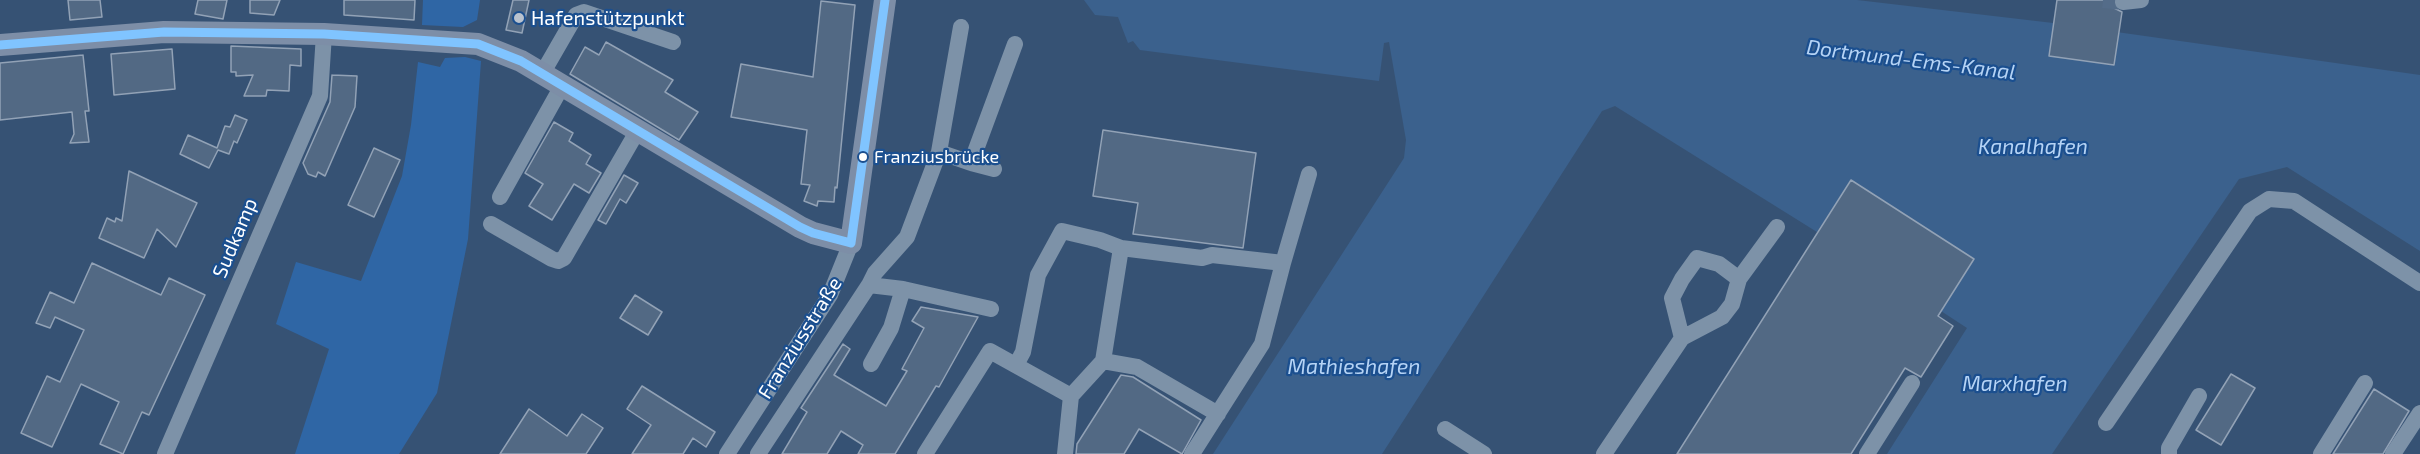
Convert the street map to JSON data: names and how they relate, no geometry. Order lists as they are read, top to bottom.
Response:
{
  "streets": {
    "main road": ["Franziusstraße"],
    "street": ["Sudkamp"]
  },
  "water": [
    "Dortmund-Ems-Kanal",
    "Kanalhafen",
    "Mathieshafen",
    "Marxhafen"
  ],
  "places": ["Hafenstützpunkt", "Franziusbrücke"]
}
